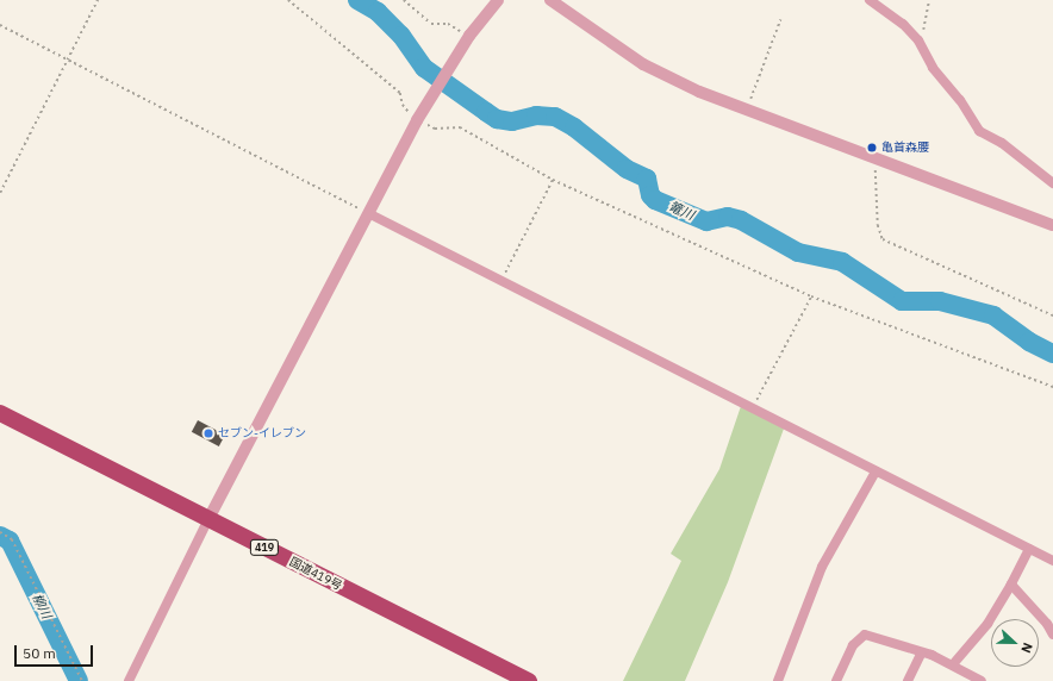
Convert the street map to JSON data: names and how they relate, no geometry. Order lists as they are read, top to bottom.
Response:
{
  "streets": {
    "highway": ["419", "国道419号"]
  },
  "water": ["篭川", "柳川"],
  "places": ["亀首森腰", "セブン-イレブン"],
  "scale_bar": "50 m",
  "north": "right"
}
